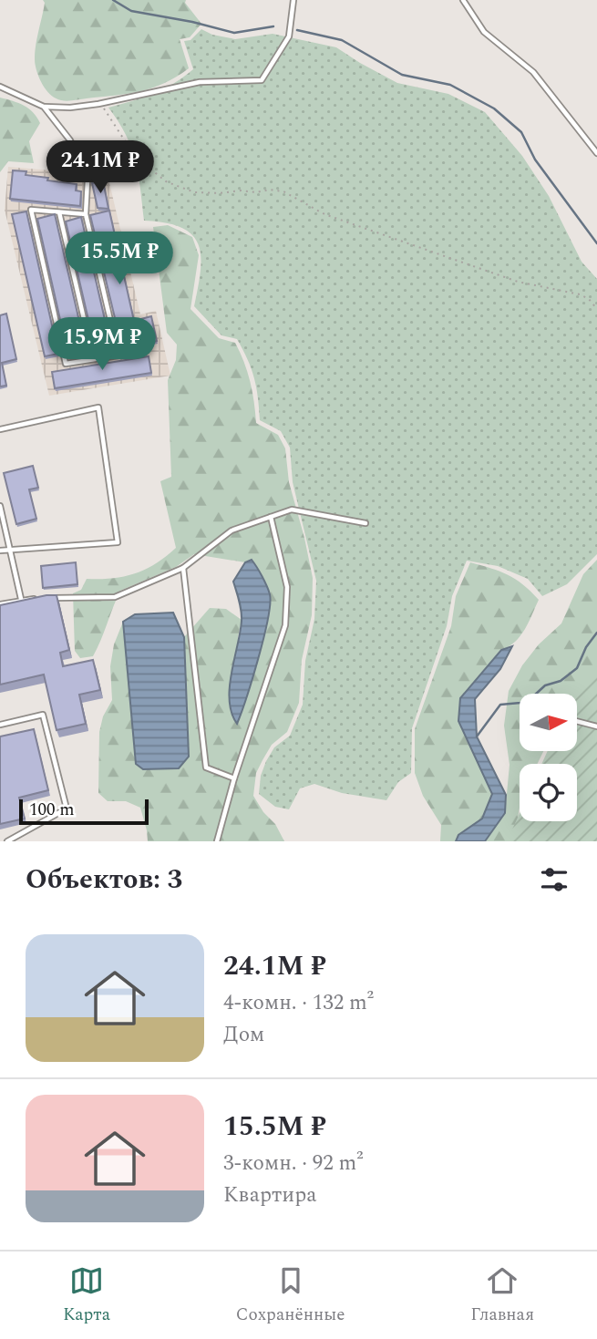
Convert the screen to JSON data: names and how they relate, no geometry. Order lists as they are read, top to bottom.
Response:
{
  "scale_bar": "100 m",
  "north": "right",
  "page": {
    "price": ["24.1M ₽", "15.5M ₽", "15.9M ₽"],
    "scale": "100 m",
    "heading": "Объектов: 3",
    "list": [
      {
        "name": "24.1M ₽",
        "note": "4-комн. · 132 m² · Дом"
      },
      {
        "name": "15.5M ₽",
        "note": "3-комн. · 92 m² · Квартира"
      }
    ],
    "tabs": ["Карта", "Сохранённые", "Главная"]
  }
}
